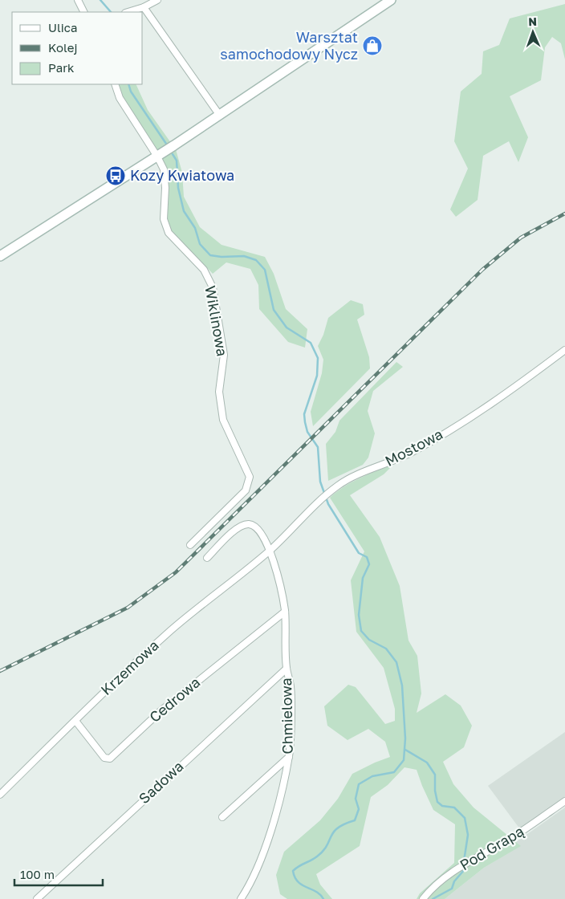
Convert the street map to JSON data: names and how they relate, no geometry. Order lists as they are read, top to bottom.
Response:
{
  "streets": {
    "street": [
      "Wiklinowa",
      "Mostowa",
      "Krzemowa",
      "Cedrowa",
      "Chmielowa",
      "Sadowa",
      "Pod Grapą"
    ]
  },
  "crossings": [
    ["Mostowa", "Krzemowa"],
    ["Mostowa", "Chmielowa"],
    ["Krzemowa", "Cedrowa"],
    ["Krzemowa", "Chmielowa"],
    ["Cedrowa", "Chmielowa"],
    ["Chmielowa", "Sadowa"]
  ],
  "places": {
    "shop": ["Warsztat samochodowy Nycz"],
    "bus stop": ["Kozy Kwiatowa"]
  },
  "legend": ["Ulica", "Kolej", "Park"],
  "scale_bar": "100 m",
  "north": "top"
}
